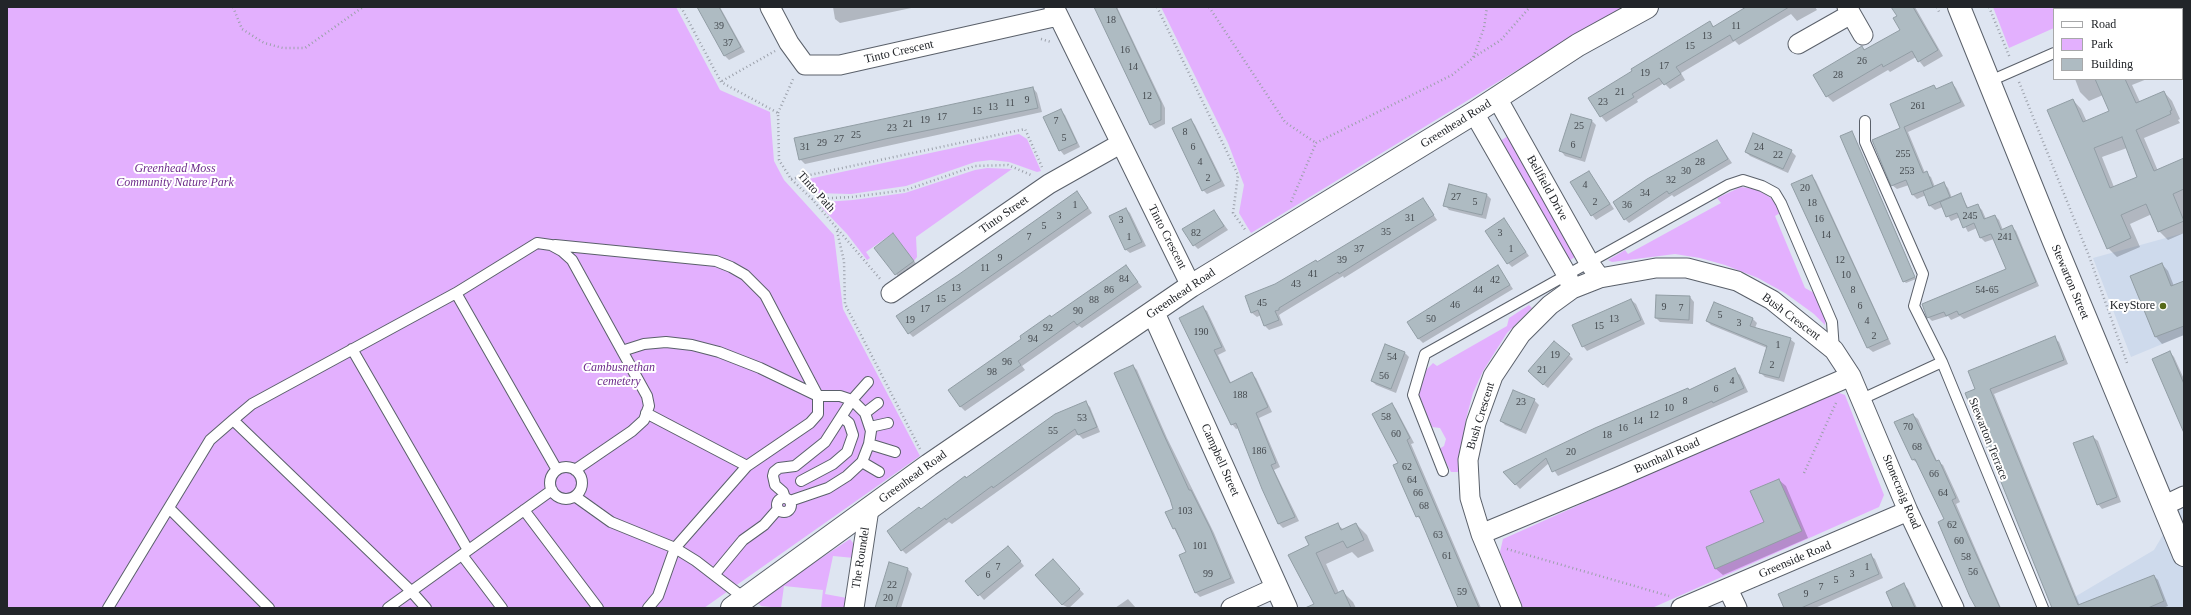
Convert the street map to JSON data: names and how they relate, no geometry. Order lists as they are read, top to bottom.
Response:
{
  "streets": {
    "street": [
      "Tinto Crescent",
      "Greenhead Road",
      "Bellfield Drive",
      "Tinto Street",
      "Stewarton Street",
      "Bush Crescent",
      "Burnhall Road",
      "Campbell Street",
      "Stonecraig Road",
      "The Roundel",
      "Greenside Road"
    ],
    "lane": ["Stewarton Terrace"],
    "path": ["Tinto Path"]
  },
  "crossings": [
    ["Tinto Crescent", "Greenhead Road"],
    ["Tinto Crescent", "Tinto Street"],
    ["Greenhead Road", "Bellfield Drive"],
    ["Greenhead Road", "Campbell Street"],
    ["Greenhead Road", "The Roundel"],
    ["Bellfield Drive", "Bush Crescent"],
    ["Tinto Path", "Tinto Street"],
    ["Bush Crescent", "Burnhall Road"],
    ["Bush Crescent", "Stonecraig Road"],
    ["Burnhall Road", "Stonecraig Road"],
    ["Stonecraig Road", "Greenside Road"]
  ],
  "parks": ["Greenhead Moss Community Nature Park", "Cambusnethan cemetery"],
  "places": ["KeyStore"],
  "house_numbers": [
    "18",
    "39",
    "11",
    "13",
    "37",
    "15",
    "16",
    "26",
    "17",
    "14",
    "19",
    "28",
    "21",
    "12",
    "9",
    "23",
    "11",
    "261",
    "13",
    "15",
    "17",
    "19",
    "7",
    "21",
    "25",
    "23",
    "8",
    "25",
    "5",
    "27",
    "29",
    "6",
    "31",
    "6",
    "24",
    "255",
    "22",
    "4",
    "28",
    "30",
    "253",
    "2",
    "32",
    "4",
    "20",
    "34",
    "27",
    "5",
    "2",
    "18",
    "1",
    "36",
    "3",
    "245",
    "31",
    "16",
    "3",
    "5",
    "35",
    "82",
    "3",
    "14",
    "7",
    "1",
    "241",
    "37",
    "1",
    "9",
    "39",
    "12",
    "11",
    "41",
    "10",
    "84",
    "42",
    "43",
    "13",
    "86",
    "44",
    "8",
    "54-65",
    "15",
    "88",
    "45",
    "46",
    "6",
    "9",
    "7",
    "17",
    "90",
    "5",
    "50",
    "13",
    "19",
    "4",
    "3",
    "15",
    "92",
    "190",
    "2",
    "94",
    "1",
    "19",
    "54",
    "96",
    "2",
    "21",
    "98",
    "56",
    "4",
    "6",
    "188",
    "8",
    "23",
    "10",
    "12",
    "58",
    "53",
    "14",
    "70",
    "16",
    "55",
    "60",
    "18",
    "68",
    "186",
    "20",
    "62",
    "66",
    "64",
    "66",
    "64",
    "68",
    "103",
    "62",
    "63",
    "60",
    "101",
    "61",
    "58",
    "7",
    "1",
    "56",
    "99",
    "3",
    "6",
    "5",
    "22",
    "7",
    "59",
    "9",
    "20"
  ],
  "legend": ["Road", "Park", "Building"]
}
